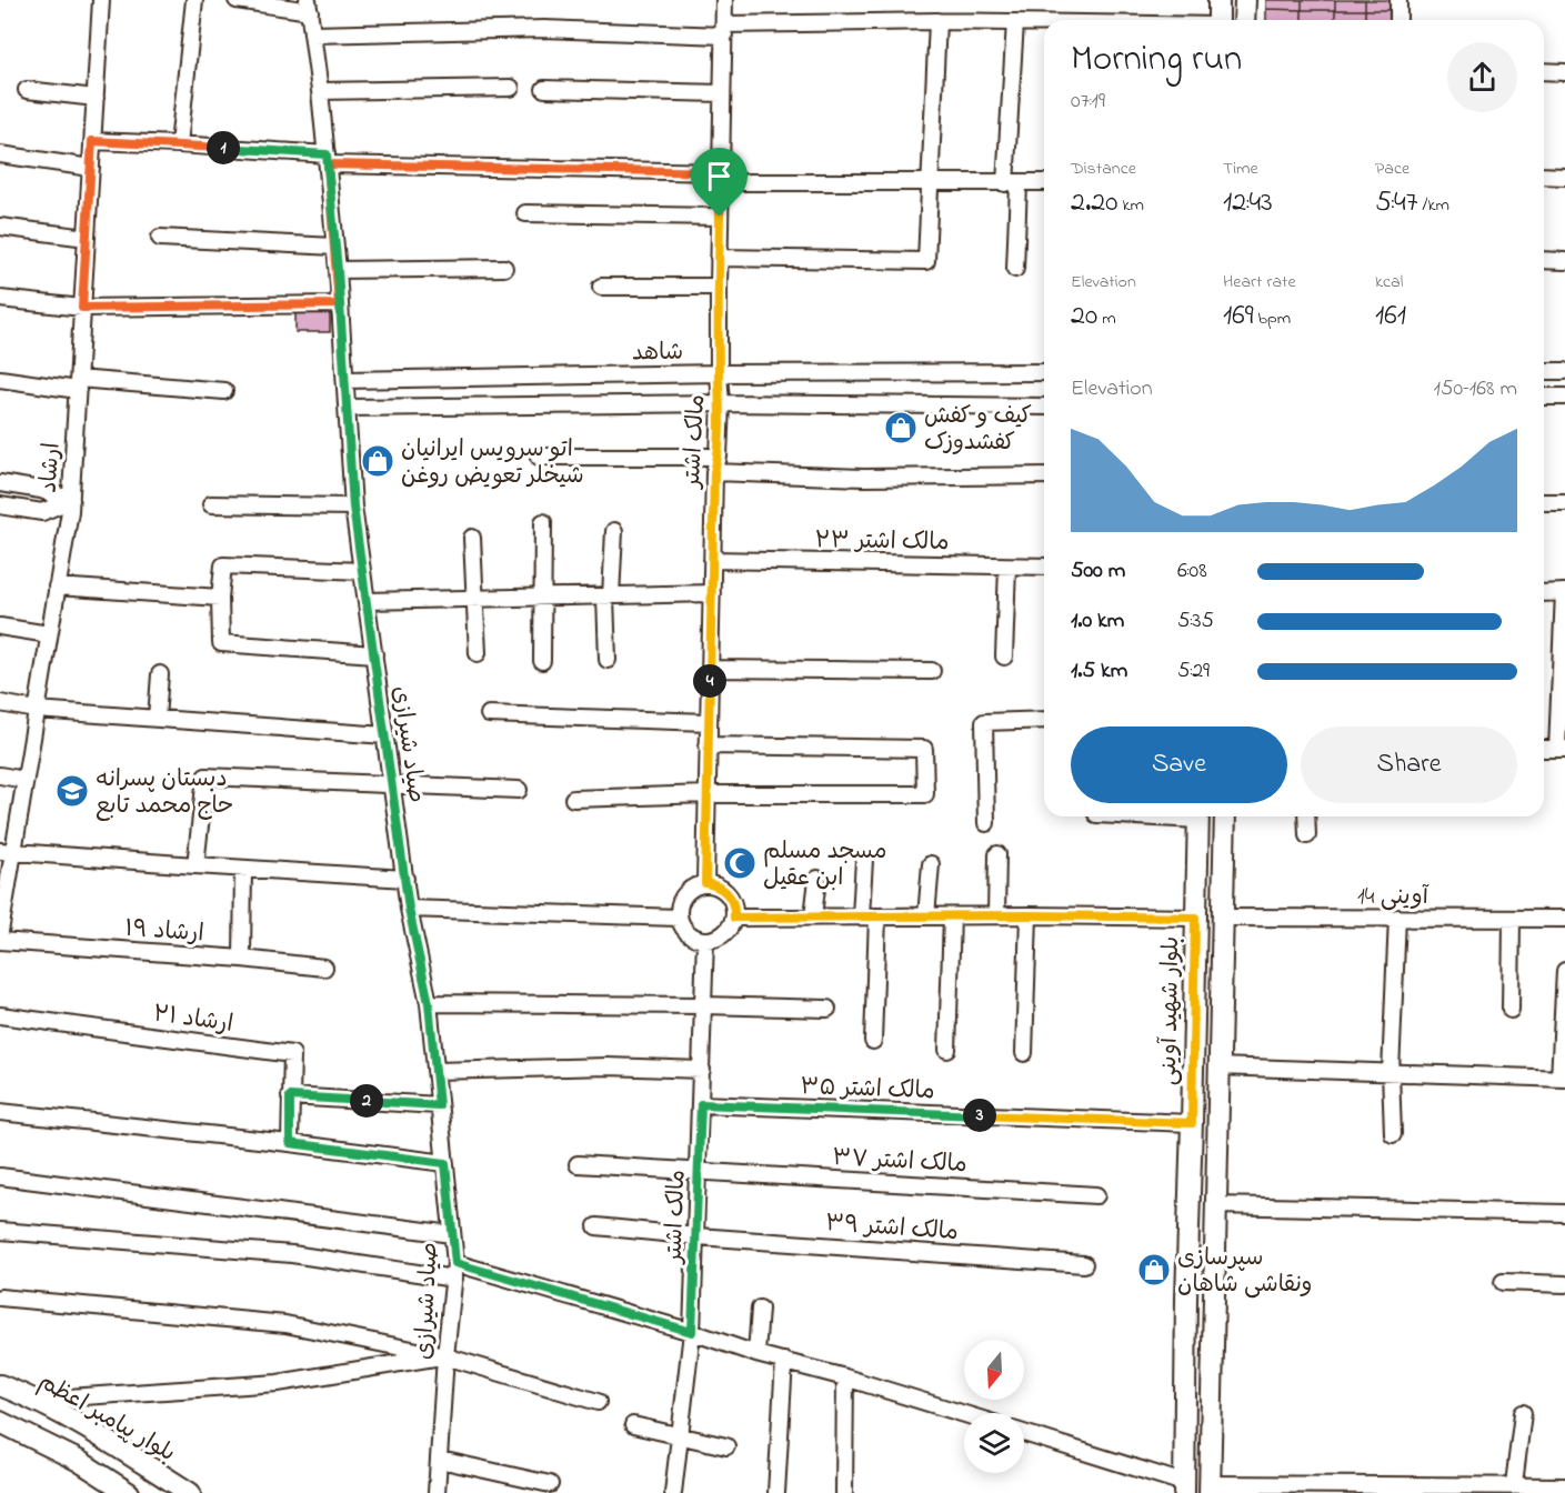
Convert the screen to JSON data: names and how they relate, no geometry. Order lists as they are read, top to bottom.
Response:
{
  "streets": {
    "main road": ["بلوار شهید آوینی", "بلوار پیامبر اعظم"],
    "street": [
      "شاهد",
      "مالک اشتر",
      "ارشاد",
      "مالک اشتر ۲۳",
      "صیاد شیرازی",
      "آوینی 14",
      "ارشاد ۱۹",
      "ارشاد ۲۱",
      "مالک اشتر ۳۵",
      "مالک اشتر ۳۷",
      "مالک اشتر ۳۹"
    ]
  },
  "crossings": [
    ["شاهد", "مالک اشتر"],
    ["شاهد", "صیاد شیرازی"],
    ["مالک اشتر", "مالک اشتر ۲۳"],
    ["مالک اشتر", "مالک اشتر ۳۵"],
    ["مالک اشتر", "مالک اشتر ۳۷"],
    ["مالک اشتر", "مالک اشتر ۳۹"],
    ["بلوار شهید آوینی", "مالک اشتر ۳۵"]
  ],
  "places": {
    "shop": ["کیف و کفش کفشدوزک", "اتو سرویس ایرانیان شیخلر تعویض روغن", "سپرسازی و‌نقاشی شاهان"],
    "school or university": ["دبستان پسرانه حاج محمد تابع"],
    "mosque": ["مسجد مسلم ابن عقیل"]
  },
  "north": "bottom",
  "page": {
    "heading": ["Morning run", "07:19"],
    "pins": [
      "1",
      "4",
      "2",
      "3"
    ],
    "stats": [
      ["Distance", "2.20 km"],
      ["Time", "12:43"],
      ["Pace", "5:47 /km"],
      ["Elevation", "20 m"],
      ["Heart rate", "169 bpm"],
      ["kcal", "161"]
    ],
    "chart": ["Elevation", "150–168 m"],
    "list": [
      {
        "name": "500 m",
        "note": "6:08"
      },
      {
        "name": "1.0 km",
        "note": "5:35"
      },
      {
        "name": "1.5 km",
        "note": "5:29"
      }
    ],
    "buttons": ["Save", "Share"]
  }
}
